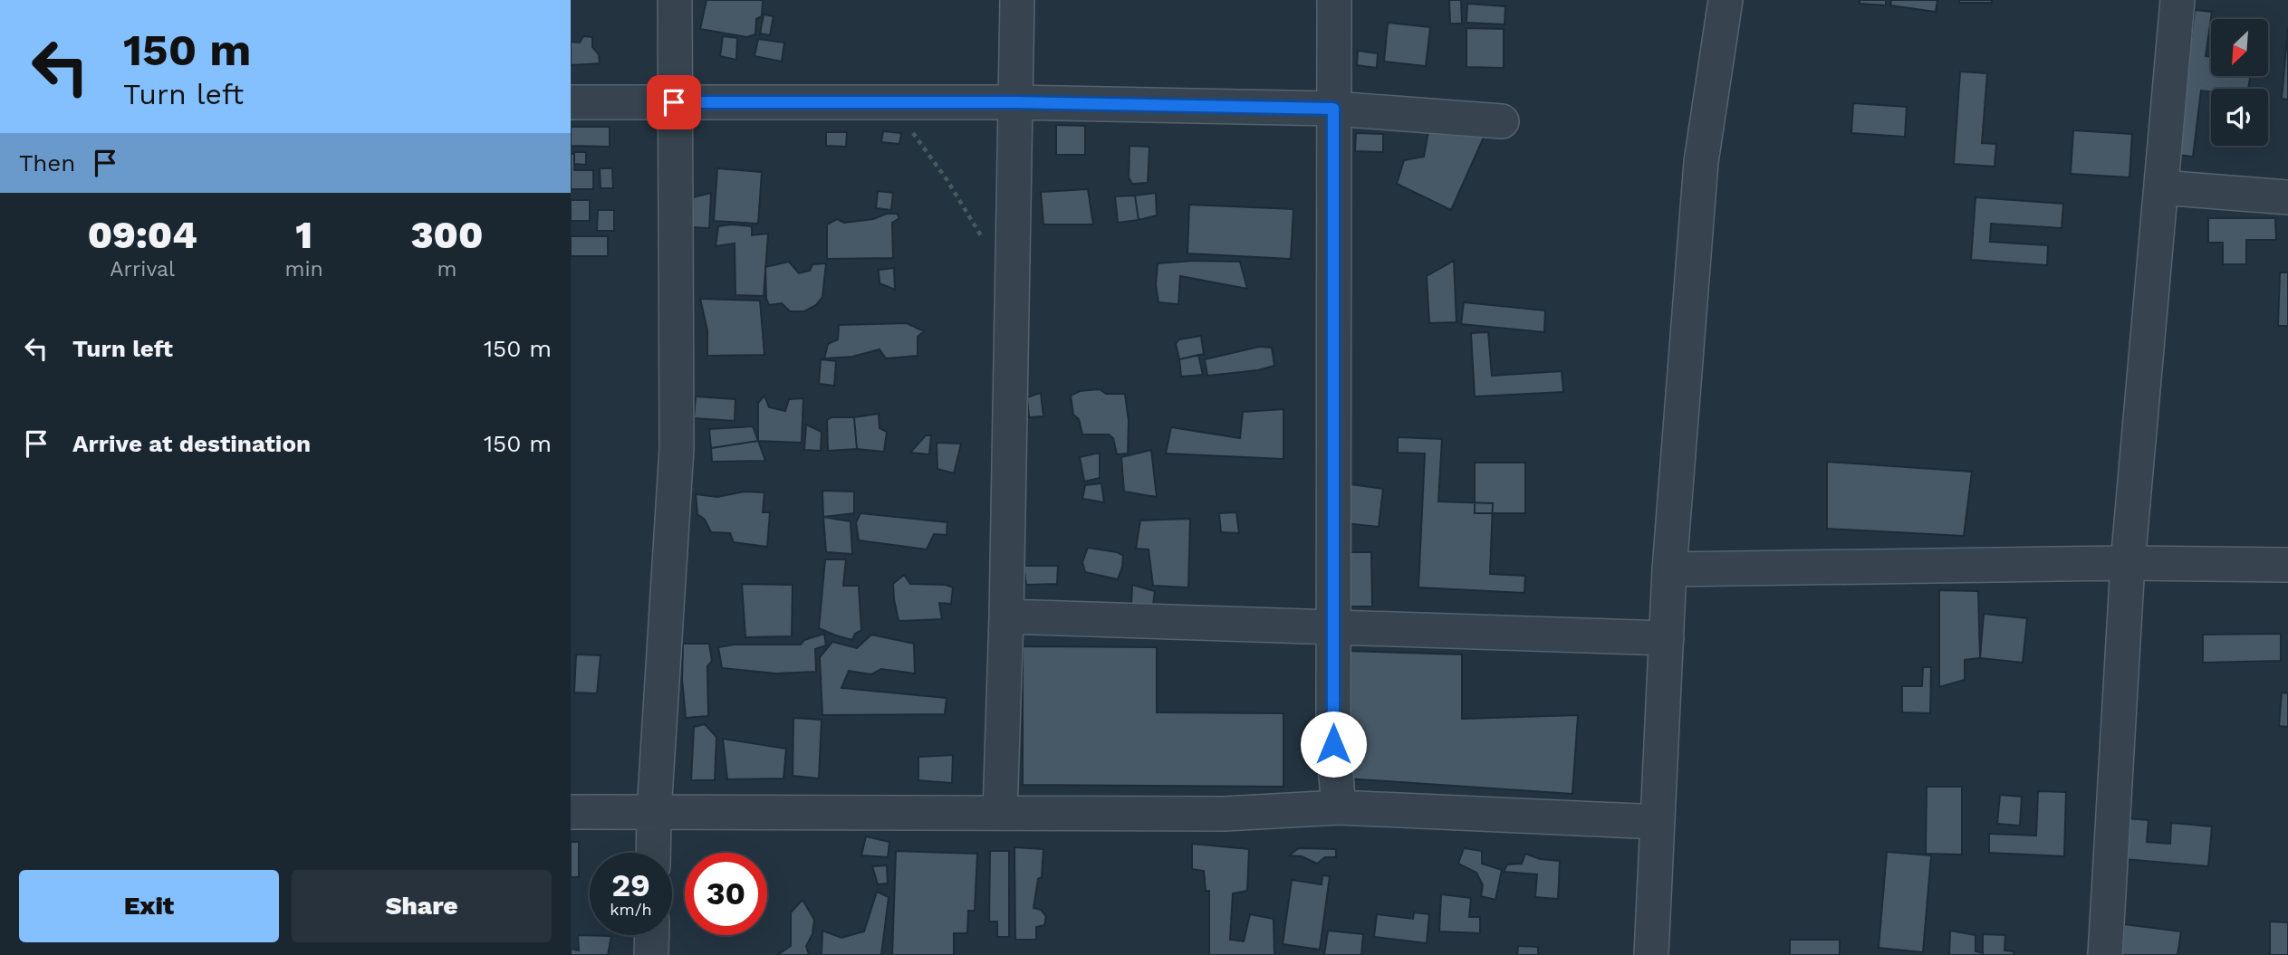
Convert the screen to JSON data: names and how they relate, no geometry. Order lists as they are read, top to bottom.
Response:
{
  "north": "bottom left",
  "page": {
    "turn": ["150 m", "Turn left"],
    "then": "Then",
    "eta": [
      "09:04",
      "Arrival",
      "1",
      "min",
      "300",
      "m"
    ],
    "list": [
      {
        "name": "Turn left",
        "value": "150 m"
      },
      {
        "name": "Arrive at destination",
        "value": "150 m"
      }
    ],
    "speed": "29 km/h",
    "limit": "30",
    "buttons": ["Exit", "Share"]
  }
}
